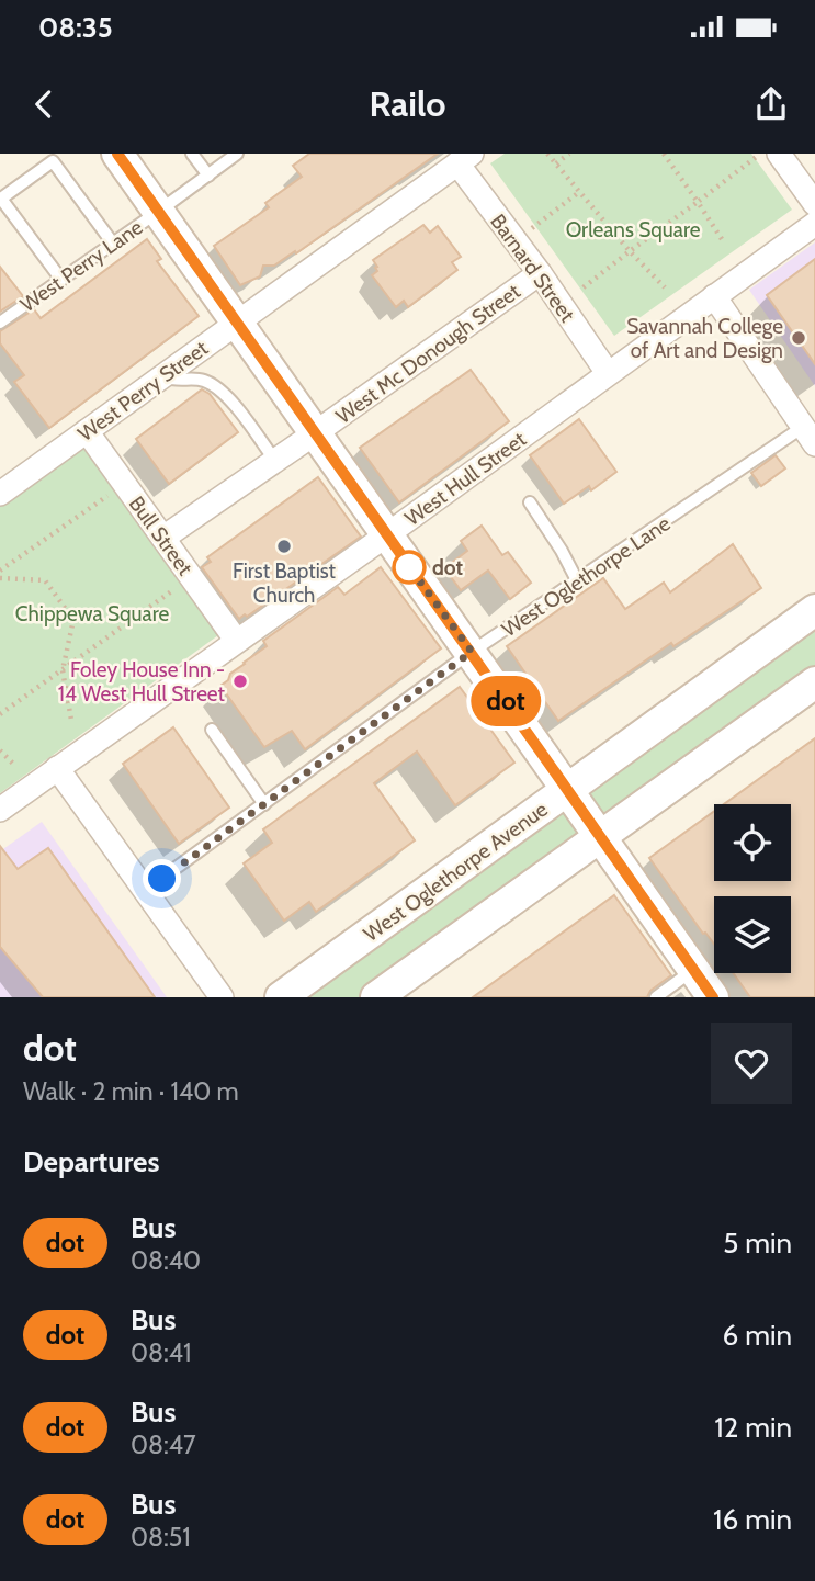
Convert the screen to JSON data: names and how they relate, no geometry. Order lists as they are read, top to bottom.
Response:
{
  "streets": {
    "main road": ["West Oglethorpe Avenue"],
    "street": [
      "Barnard Street",
      "West Mc Donough Street",
      "West Perry Street",
      "West Hull Street",
      "Bull Street"
    ],
    "lane": ["West Perry Lane", "West Oglethorpe Lane"]
  },
  "crossings": [
    ["Barnard Street", "West Mc Donough Street"],
    ["Barnard Street", "West Perry Street"],
    ["Barnard Street", "West Hull Street"],
    ["West Mc Donough Street", "Bull Street"],
    ["West Perry Street", "Bull Street"],
    ["West Hull Street", "Bull Street"]
  ],
  "parks": ["Orleans Square", "Chippewa Square"],
  "places": [
    "Savannah College of Art and Design",
    "First Baptist Church",
    "dot",
    "Foley House Inn - 14 West Hull Street"
  ],
  "lines": ["bus line dot"],
  "page": {
    "status": "08:35",
    "header": "Railo",
    "on_map": "dot",
    "heading": [
      ["dot", "Walk · 2 min · 140 m"],
      "Departures"
    ],
    "list": [
      {
        "mark": "dot",
        "name": "Bus",
        "note": "08:40",
        "value": "5 min"
      },
      {
        "mark": "dot",
        "name": "Bus",
        "note": "08:41",
        "value": "6 min"
      },
      {
        "mark": "dot",
        "name": "Bus",
        "note": "08:47",
        "value": "12 min"
      },
      {
        "mark": "dot",
        "name": "Bus",
        "note": "08:51",
        "value": "16 min"
      }
    ]
  }
}
